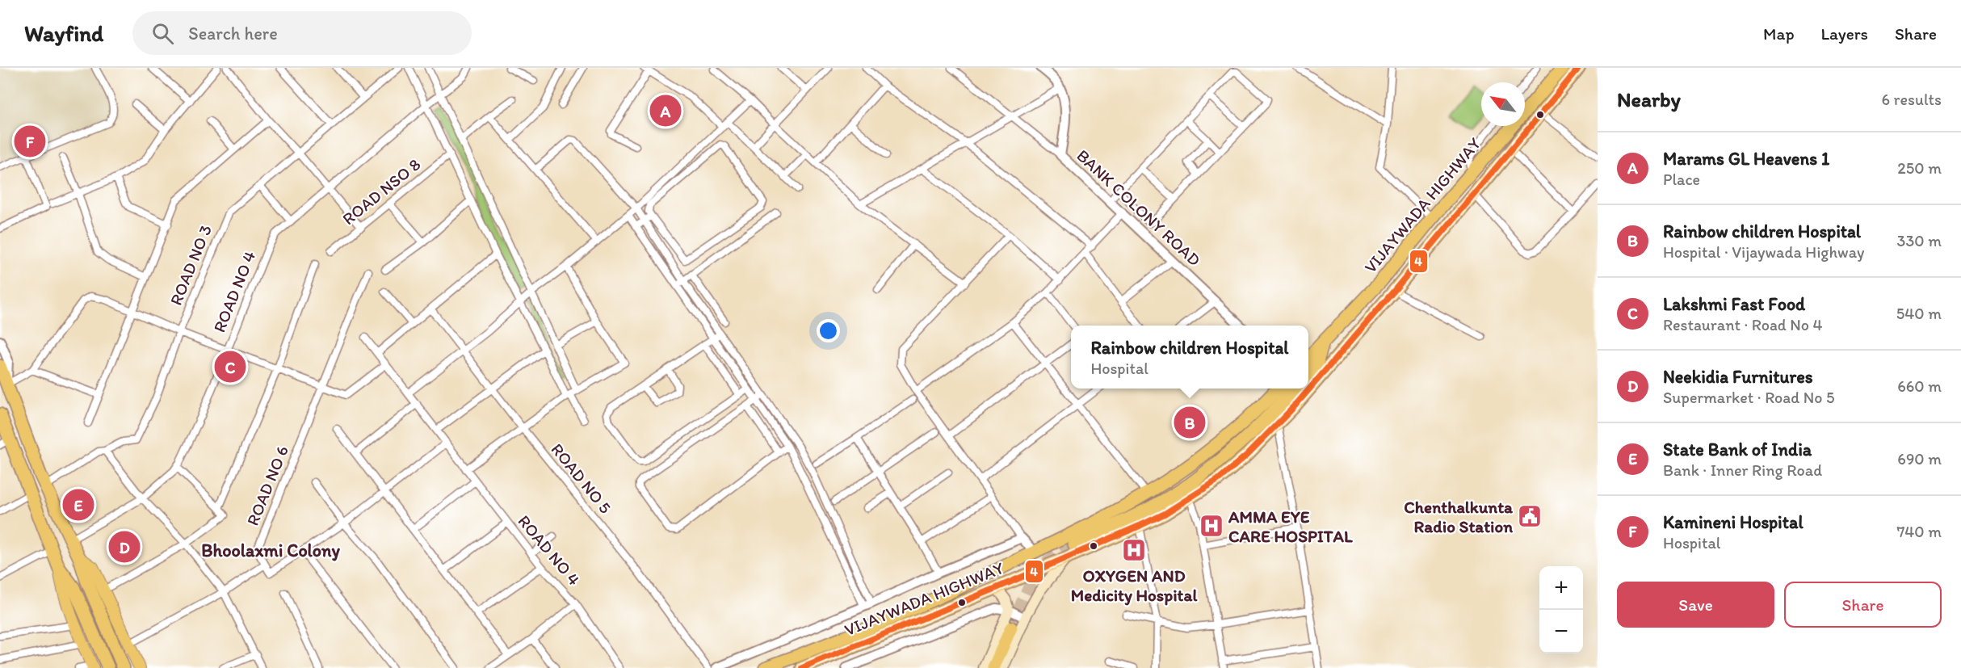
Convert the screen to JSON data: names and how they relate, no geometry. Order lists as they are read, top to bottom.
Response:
{
  "streets": {
    "highway": ["VIJAYWADA HIGHWAY"],
    "street": [
      "ROAD NSO 8",
      "BANK COLONY ROAD",
      "ROAD NO 3",
      "ROAD NO 4",
      "ROAD NO 5",
      "ROAD NO 6"
    ]
  },
  "districts": ["Bhoolaxmi Colony"],
  "places": {
    "public building": ["Chenthalkunta Radio Station"],
    "hospital": ["AMMA EYE CARE HOSPITAL", "OXYGEN AND Medicity Hospital"]
  },
  "lines": ["transit line 4"],
  "north": "top left",
  "page": {
    "header": "Wayfind",
    "search": "Search here",
    "nav": ["Map", "Layers", "Share"],
    "heading": ["Nearby", "6 results"],
    "pins": [
      "A",
      "F",
      "C",
      "B",
      "E",
      "D"
    ],
    "list": [
      {
        "mark": "A",
        "name": "Marams GL Heavens 1",
        "note": "Place",
        "value": "250 m"
      },
      {
        "mark": "B",
        "name": "Rainbow children Hospital",
        "note": "Hospital · Vijaywada Highway",
        "value": "330 m"
      },
      {
        "mark": "C",
        "name": "Lakshmi Fast Food",
        "note": "Restaurant · Road No 4",
        "value": "540 m"
      },
      {
        "mark": "D",
        "name": "Neekidia Furnitures",
        "note": "Supermarket · Road No 5",
        "value": "660 m"
      },
      {
        "mark": "E",
        "name": "State Bank of India",
        "note": "Bank · Inner Ring Road",
        "value": "690 m"
      },
      {
        "mark": "F",
        "name": "Kamineni Hospital",
        "note": "Hospital",
        "value": "740 m"
      }
    ],
    "popup": ["Rainbow children Hospital", "Hospital"],
    "map_buttons": ["+", "−"],
    "buttons": ["Save", "Share"]
  }
}
